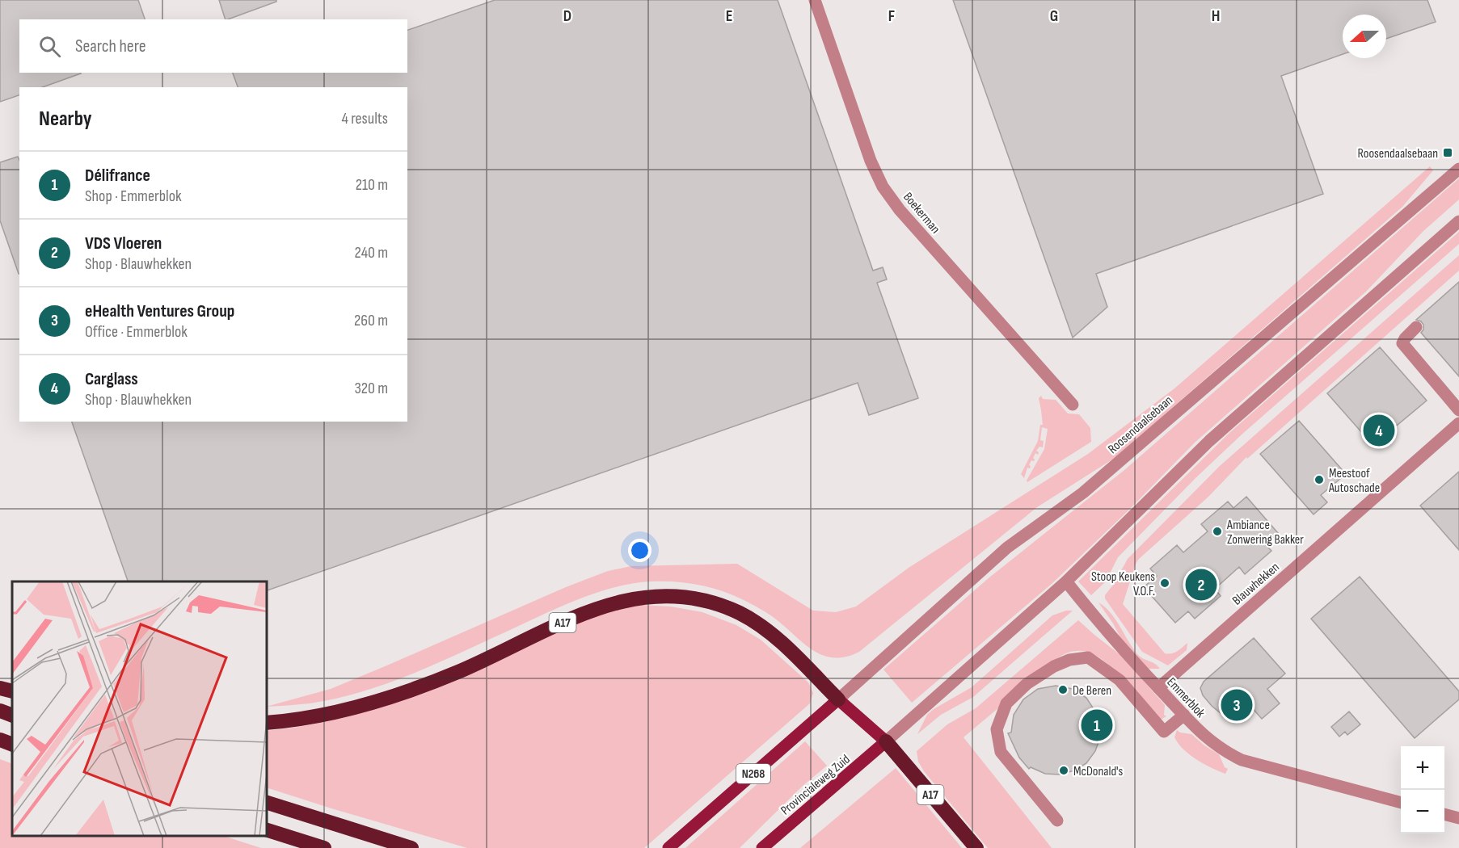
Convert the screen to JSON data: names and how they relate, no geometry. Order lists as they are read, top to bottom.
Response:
{
  "streets": {
    "highway": ["A17"],
    "main road": ["N268", "Provincialeweg Zuid"],
    "street": [
      "Boekerman",
      "Roosendaalsebaan",
      "Blauwhekken",
      "Emmerblok"
    ]
  },
  "crossings": [
    ["Roosendaalsebaan", "A17"],
    ["Roosendaalsebaan", "N268"],
    ["Blauwhekken", "Emmerblok"],
    ["A17", "N268"],
    ["A17", "Provincialeweg Zuid"]
  ],
  "places": {
    "transit": ["Roosendaalsebaan"],
    "other": [
      "Meestoof Autoschade",
      "Ambiance Zonwering Bakker",
      "Stoop Keukens V.O.F.",
      "De Beren",
      "McDonald's"
    ]
  },
  "north": "left",
  "page": {
    "search": "Search here",
    "heading": ["Nearby", "4 results"],
    "list": [
      {
        "mark": "1",
        "name": "Délifrance",
        "note": "Shop · Emmerblok",
        "value": "210 m"
      },
      {
        "mark": "2",
        "name": "VDS Vloeren",
        "note": "Shop · Blauwhekken",
        "value": "240 m"
      },
      {
        "mark": "3",
        "name": "eHealth Ventures Group",
        "note": "Office · Emmerblok",
        "value": "260 m"
      },
      {
        "mark": "4",
        "name": "Carglass",
        "note": "Shop · Blauwhekken",
        "value": "320 m"
      }
    ],
    "pins": [
      "4",
      "2",
      "3",
      "1"
    ],
    "map_buttons": ["+", "−"]
  },
  "grid": {
    "columns": [
      "D",
      "E",
      "F",
      "G",
      "H"
    ]
  }
}
